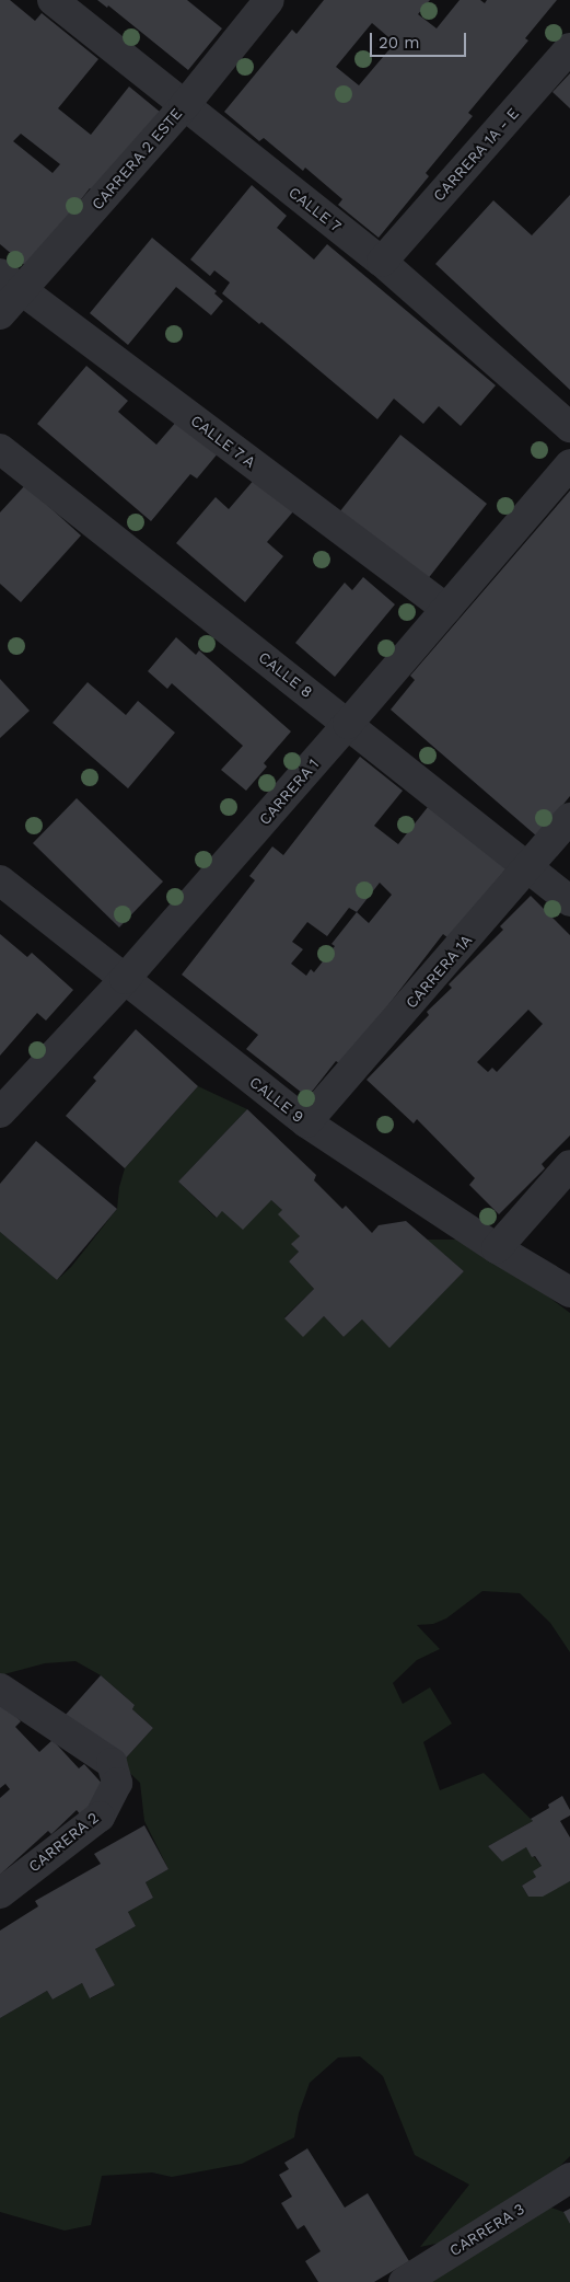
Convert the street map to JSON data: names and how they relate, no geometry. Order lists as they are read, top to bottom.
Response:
{
  "streets": {
    "street": [
      "CARRERA 1A - E",
      "CARRERA 2 ESTE",
      "CALLE 7",
      "CALLE 7 A",
      "CALLE 8",
      "CARRERA 1",
      "CARRERA 1A",
      "CALLE 9",
      "CARRERA 2",
      "CARRERA 3"
    ]
  },
  "crossings": [
    ["CARRERA 1A - E", "CALLE 7"],
    ["CARRERA 2 ESTE", "CALLE 7"],
    ["CARRERA 2 ESTE", "CALLE 7 A"],
    ["CALLE 7 A", "CARRERA 1"],
    ["CALLE 8", "CARRERA 1"],
    ["CALLE 8", "CARRERA 1A"],
    ["CARRERA 1", "CALLE 9"],
    ["CARRERA 1A", "CALLE 9"]
  ],
  "scale_bar": "20 m"
}
